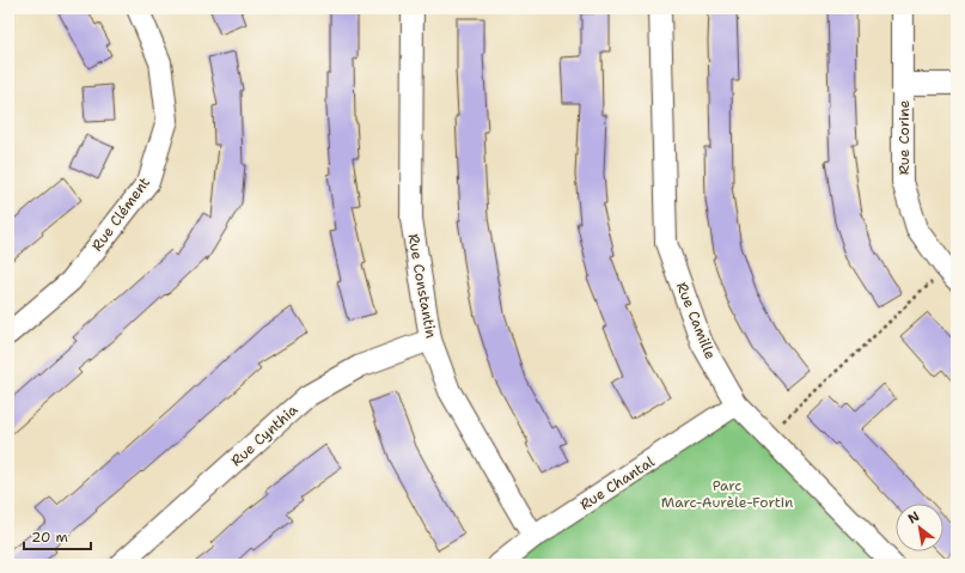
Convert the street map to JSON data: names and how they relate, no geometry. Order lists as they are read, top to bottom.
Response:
{
  "streets": {
    "street": [
      "Rue Corine",
      "Rue Clément",
      "Rue Constantin",
      "Rue Camille",
      "Rue Cynthia",
      "Rue Chantal"
    ]
  },
  "crossings": [
    ["Rue Constantin", "Rue Cynthia"],
    ["Rue Constantin", "Rue Chantal"],
    ["Rue Camille", "Rue Chantal"]
  ],
  "parks": ["Parc Marc-Aurèle-Fortin"],
  "scale_bar": "20 m",
  "north": "top left"
}
